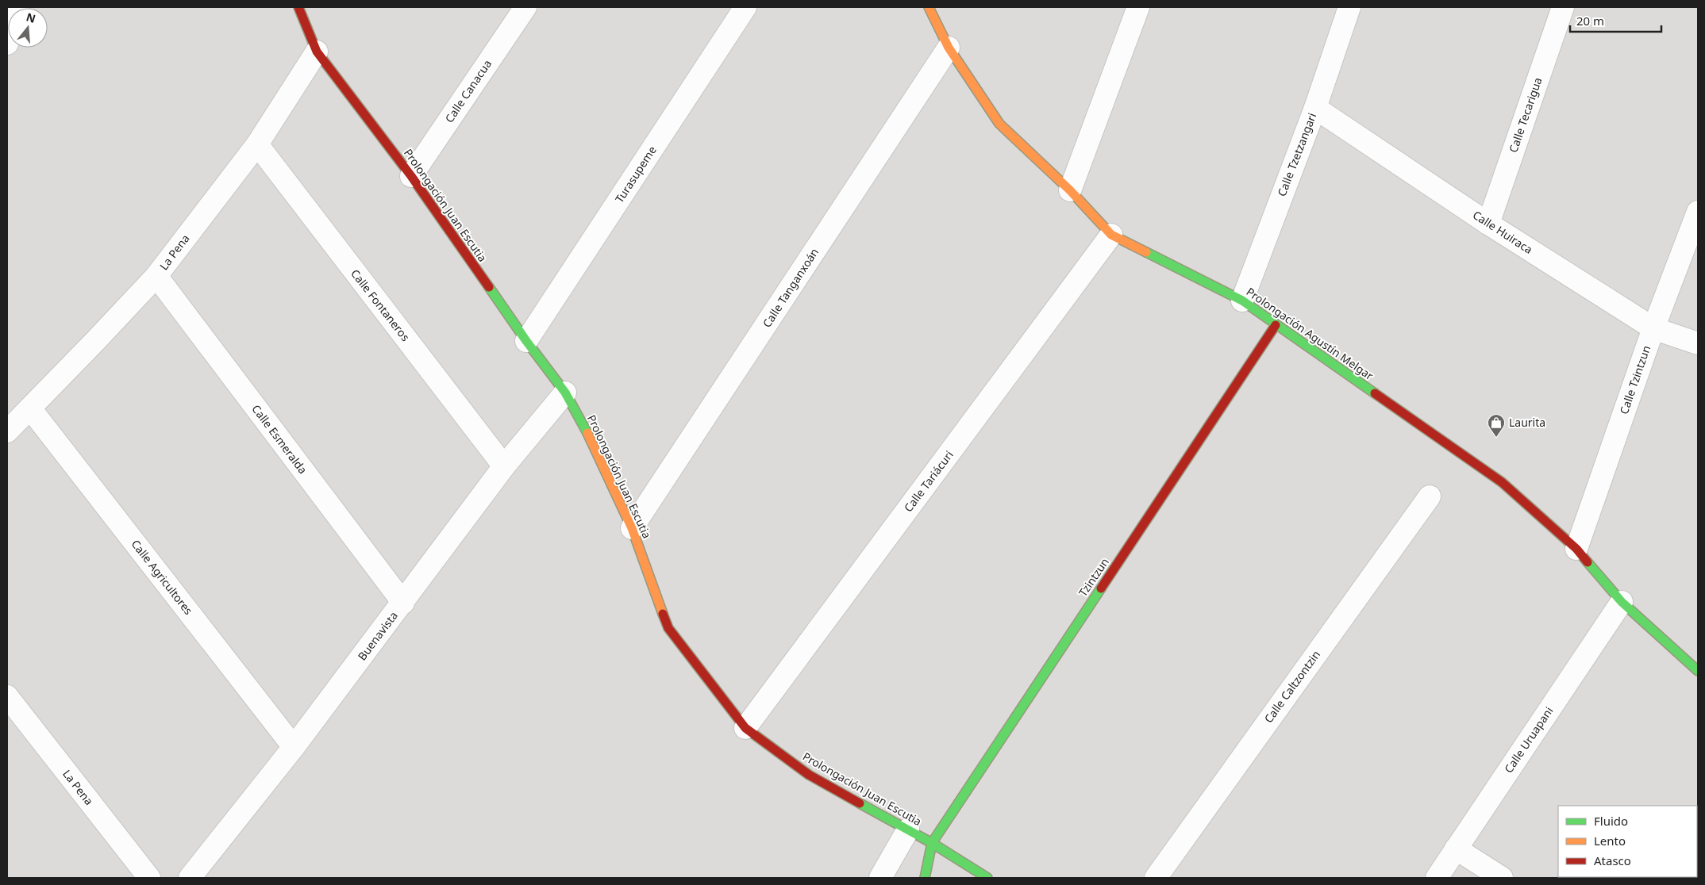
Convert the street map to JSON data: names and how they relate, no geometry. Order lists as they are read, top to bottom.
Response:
{
  "streets": {
    "street": [
      "Calle Canacua",
      "Calle Tecarigua",
      "Calle Tzetzangari",
      "Turasupeme",
      "Prolongación Juan Escutia",
      "Calle Huiraca",
      "La Pena",
      "Calle Tanganxoán",
      "Calle Fontaneros",
      "Prolongación Agustín Melgar",
      "Calle Tzintzun",
      "Calle Esmeralda",
      "Calle Tariácuri",
      "Calle Agricultores",
      "Tzintzun",
      "Buenavista",
      "Calle Caltzontzin",
      "Calle Uruapani"
    ]
  },
  "crossings": [
    ["Calle Canacua", "Prolongación Juan Escutia"],
    ["Calle Tecarigua", "Calle Huiraca"],
    ["Calle Tzetzangari", "Calle Huiraca"],
    ["Calle Tzetzangari", "Prolongación Agustín Melgar"],
    ["Turasupeme", "Prolongación Juan Escutia"],
    ["Prolongación Juan Escutia", "La Pena"],
    ["Prolongación Juan Escutia", "Calle Tanganxoán"],
    ["Prolongación Juan Escutia", "Calle Tariácuri"],
    ["Prolongación Juan Escutia", "Tzintzun"],
    ["Prolongación Juan Escutia", "Buenavista"],
    ["Calle Huiraca", "Calle Tzintzun"],
    ["La Pena", "Calle Fontaneros"],
    ["La Pena", "Calle Esmeralda"],
    ["La Pena", "Calle Agricultores"],
    ["Calle Tanganxoán", "Prolongación Agustín Melgar"],
    ["Calle Fontaneros", "Buenavista"],
    ["Prolongación Agustín Melgar", "Calle Tzintzun"],
    ["Prolongación Agustín Melgar", "Calle Tariácuri"],
    ["Prolongación Agustín Melgar", "Tzintzun"],
    ["Prolongación Agustín Melgar", "Calle Uruapani"],
    ["Calle Esmeralda", "Buenavista"],
    ["Calle Agricultores", "Buenavista"]
  ],
  "places": {
    "shop": ["Laurita"]
  },
  "legend": ["Fluido", "Lento", "Atasco"],
  "scale_bar": "20 m",
  "north": "top"
}
